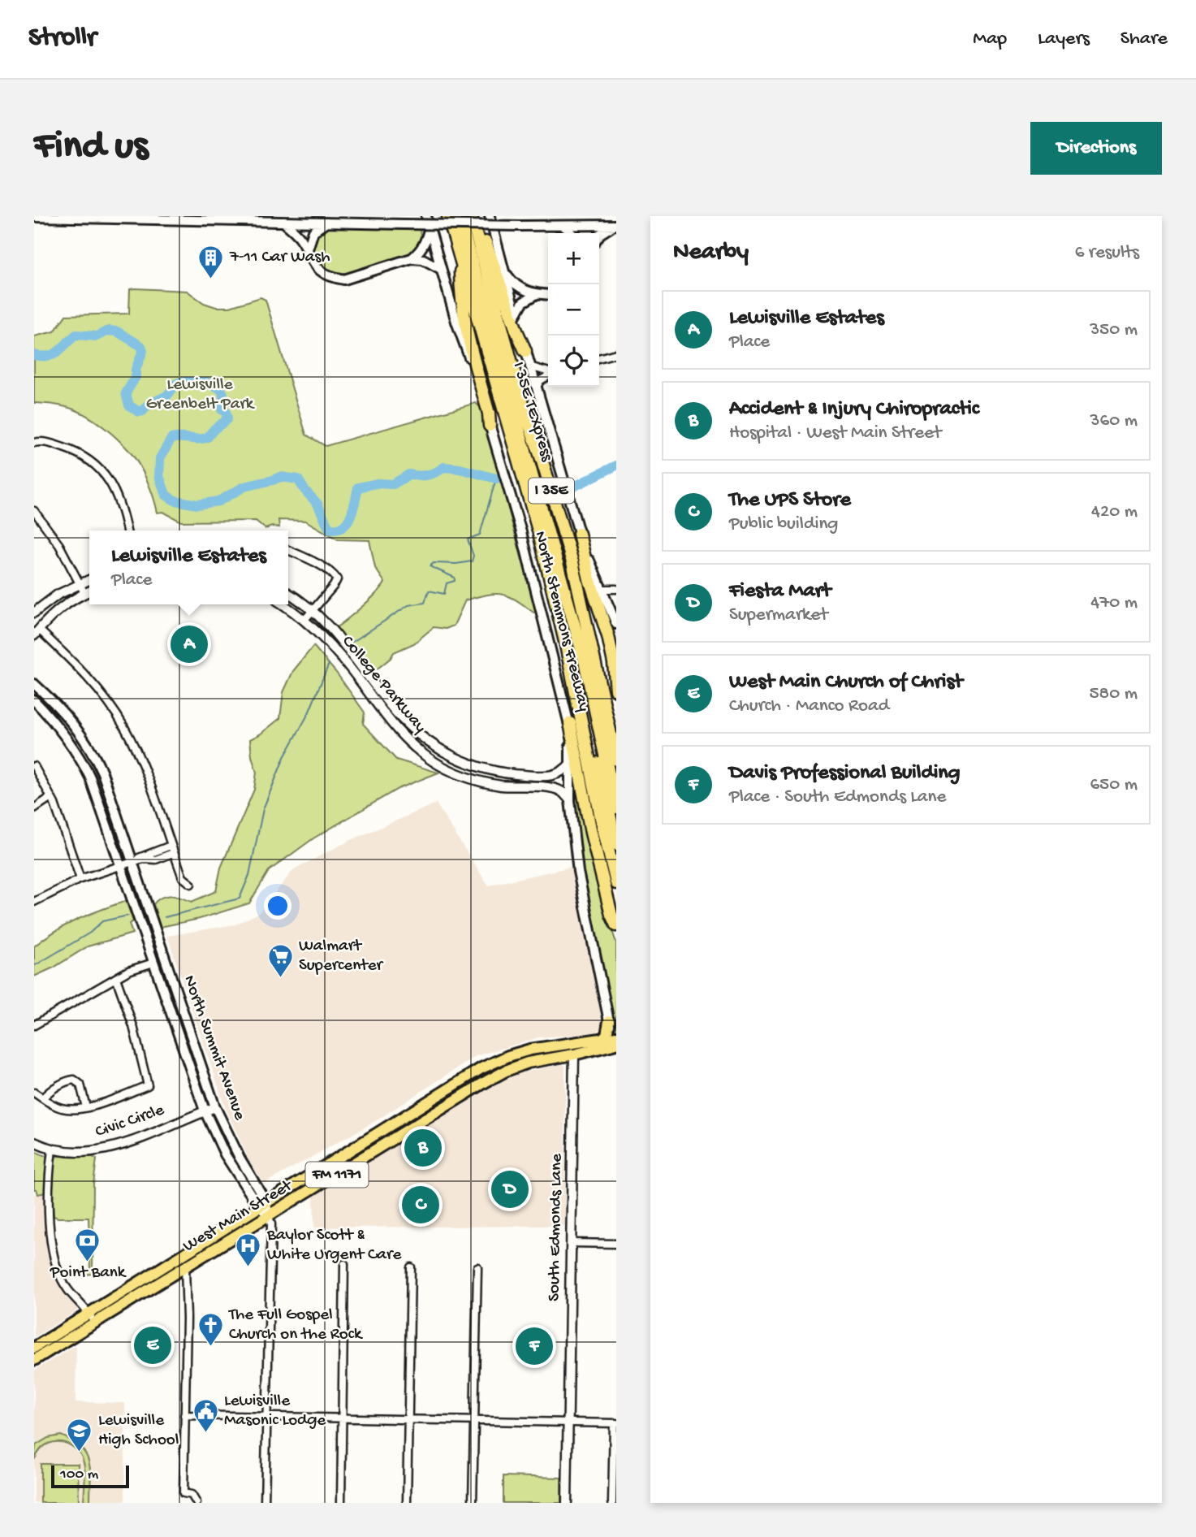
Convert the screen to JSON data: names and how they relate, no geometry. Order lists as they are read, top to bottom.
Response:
{
  "streets": {
    "highway": ["I 35E TEXpress", "I 35E", "North Stemmons Freeway"],
    "main road": ["North Summit Avenue", "FM 1171", "West Main Street"],
    "street": ["College Parkway", "Civic Circle", "South Edmonds Lane"]
  },
  "crossings": [
    ["North Stemmons Freeway", "College Parkway"],
    ["North Stemmons Freeway", "West Main Street"],
    ["North Summit Avenue", "Civic Circle"],
    ["North Summit Avenue", "West Main Street"],
    ["West Main Street", "South Edmonds Lane"]
  ],
  "parks": ["Lewisville Greenbelt Park"],
  "places": {
    "building": ["7-11 Car Wash"],
    "supermarket": ["Walmart Supercenter"],
    "bank": ["Point Bank"],
    "hospital": ["Baylor Scott & White Urgent Care"],
    "church": ["The Full Gospel Church on the Rock"],
    "public building": ["Lewisville Masonic Lodge"],
    "school or university": ["Lewisville High School"]
  },
  "scale_bar": "100 m",
  "page": {
    "header": "Strollr",
    "nav": ["Map", "Layers", "Share"],
    "buttons": "Directions",
    "title": "Find us",
    "heading": ["Nearby", "6 results"],
    "map_buttons": ["+", "−"],
    "list": [
      {
        "mark": "A",
        "name": "Lewisville Estates",
        "note": "Place",
        "value": "350 m"
      },
      {
        "mark": "B",
        "name": "Accident & Injury Chiropractic",
        "note": "Hospital · West Main Street",
        "value": "360 m"
      },
      {
        "mark": "C",
        "name": "The UPS Store",
        "note": "Public building",
        "value": "420 m"
      },
      {
        "mark": "D",
        "name": "Fiesta Mart",
        "note": "Supermarket",
        "value": "470 m"
      },
      {
        "mark": "E",
        "name": "West Main Church of Christ",
        "note": "Church · Manco Road",
        "value": "580 m"
      },
      {
        "mark": "F",
        "name": "Davis Professional Building",
        "note": "Place · South Edmonds Lane",
        "value": "650 m"
      }
    ],
    "popup": ["Lewisville Estates", "Place"],
    "pins": [
      "A",
      "B",
      "D",
      "C",
      "E",
      "F"
    ],
    "scale": "100 m"
  }
}
